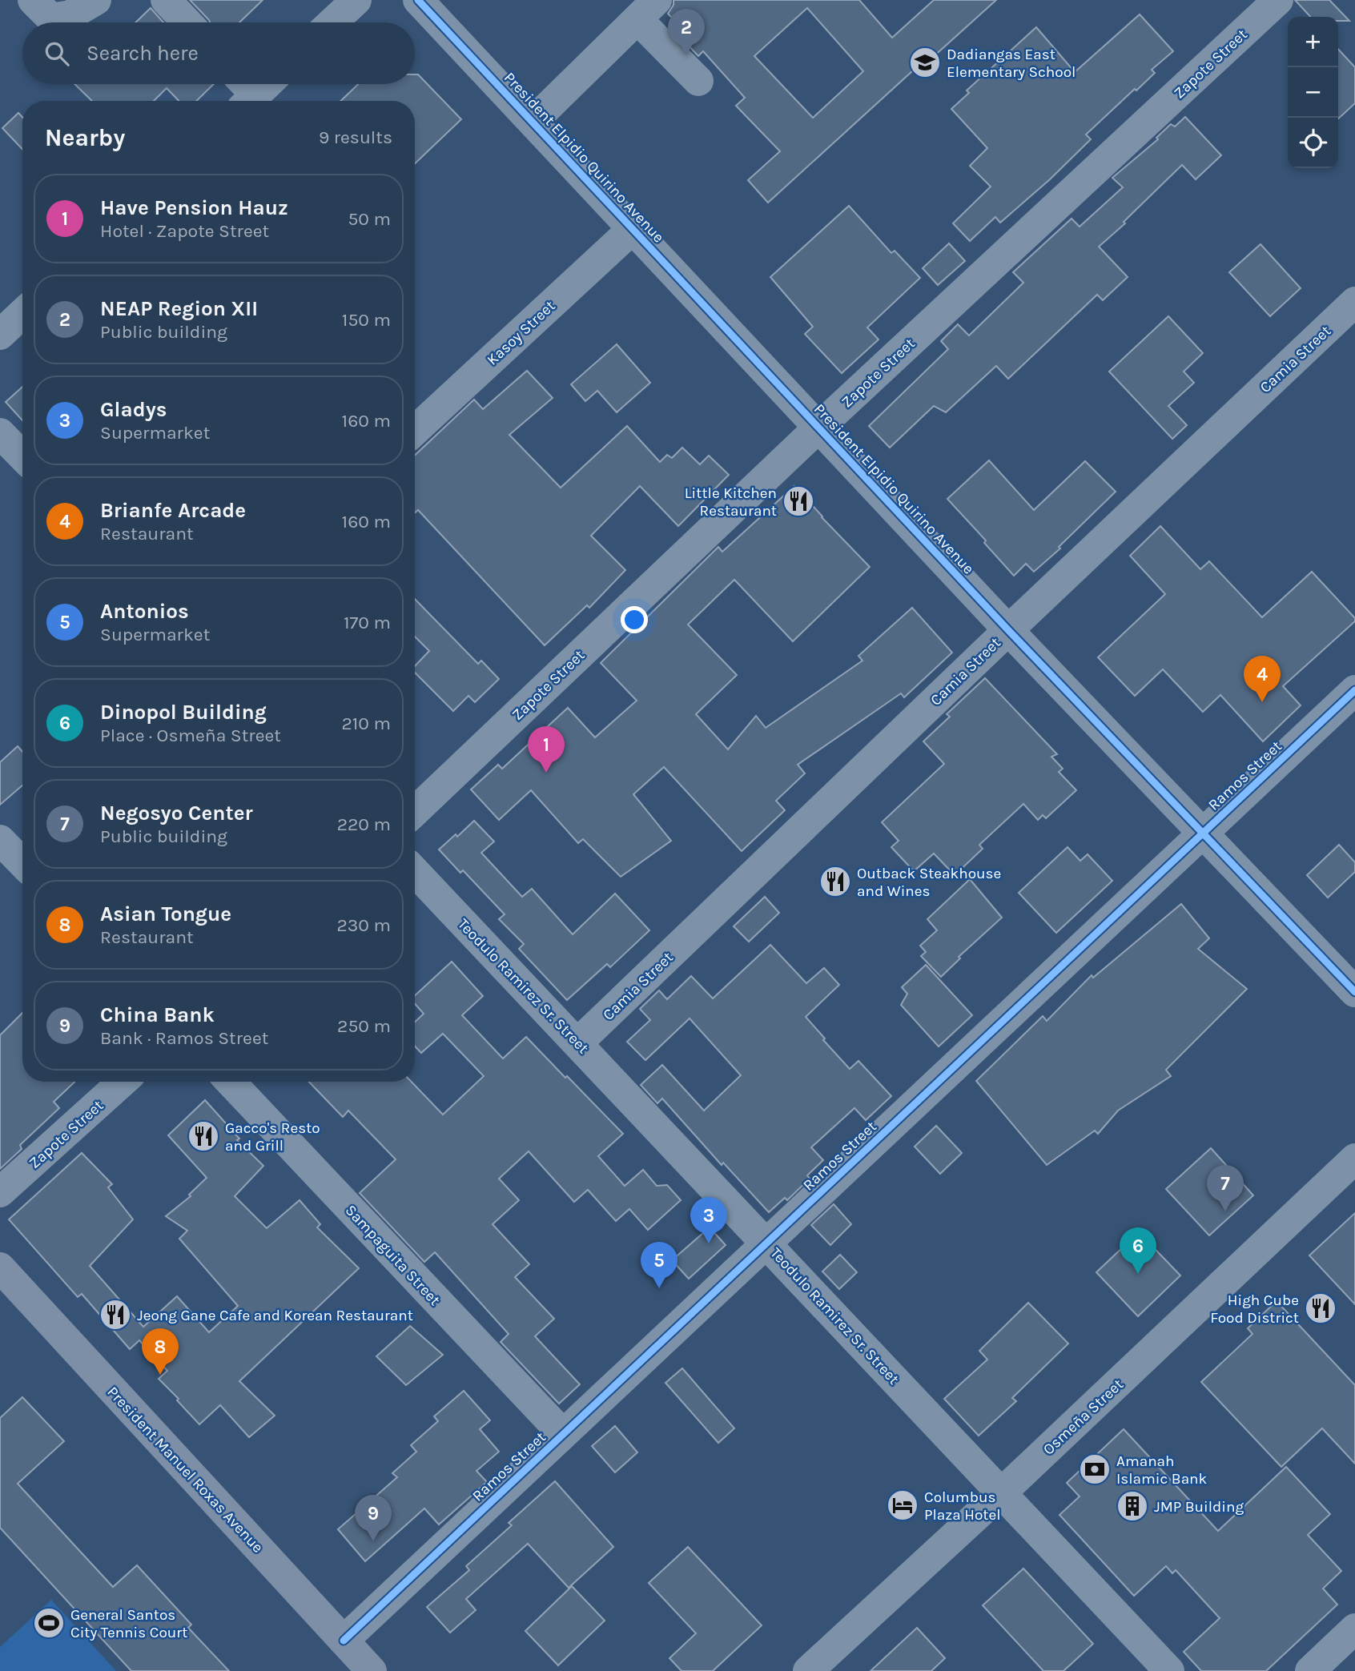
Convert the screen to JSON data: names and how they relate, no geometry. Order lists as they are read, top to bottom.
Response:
{
  "streets": {
    "main road": ["President Manuel Roxas Avenue"],
    "street": [
      "Zapote Street",
      "President Elpidio Quirino Avenue",
      "Kasoy Street",
      "Camia Street",
      "Ramos Street",
      "Teodulo Ramirez Sr. Street",
      "Sampaguita Street",
      "Osmeña Street"
    ]
  },
  "crossings": [
    ["Zapote Street", "President Elpidio Quirino Avenue"],
    ["President Elpidio Quirino Avenue", "Kasoy Street"],
    ["President Elpidio Quirino Avenue", "Camia Street"],
    ["President Elpidio Quirino Avenue", "Ramos Street"],
    ["Camia Street", "Teodulo Ramirez Sr. Street"],
    ["Ramos Street", "Teodulo Ramirez Sr. Street"],
    ["Ramos Street", "Sampaguita Street"],
    ["Ramos Street", "President Manuel Roxas Avenue"],
    ["Teodulo Ramirez Sr. Street", "Osmeña Street"]
  ],
  "places": {
    "school or university": ["Dadiangas East Elementary School"],
    "restaurant": [
      "Little Kitchen Restaurant",
      "Outback Steakhouse and Wines",
      "Gacco's Resto and Grill",
      "High Cube Food District",
      "Jeong Gane Cafe and Korean Restaurant"
    ],
    "bank": ["Amanah Islamic Bank"],
    "hotel": ["Columbus Plaza Hotel"],
    "building": ["JMP Building"],
    "sports": ["General Santos City Tennis Court"]
  },
  "page": {
    "pins": [
      "2",
      "4",
      "1",
      "7",
      "3",
      "6",
      "5",
      "8",
      "9"
    ],
    "map_buttons": ["+", "−"],
    "search": "Search here",
    "heading": ["Nearby", "9 results"],
    "list": [
      {
        "mark": "1",
        "name": "Have Pension Hauz",
        "note": "Hotel · Zapote Street",
        "value": "50 m"
      },
      {
        "mark": "2",
        "name": "NEAP Region XII",
        "note": "Public building",
        "value": "150 m"
      },
      {
        "mark": "3",
        "name": "Gladys",
        "note": "Supermarket",
        "value": "160 m"
      },
      {
        "mark": "4",
        "name": "Brianfe Arcade",
        "note": "Restaurant",
        "value": "160 m"
      },
      {
        "mark": "5",
        "name": "Antonios",
        "note": "Supermarket",
        "value": "170 m"
      },
      {
        "mark": "6",
        "name": "Dinopol Building",
        "note": "Place · Osmeña Street",
        "value": "210 m"
      },
      {
        "mark": "7",
        "name": "Negosyo Center",
        "note": "Public building",
        "value": "220 m"
      },
      {
        "mark": "8",
        "name": "Asian Tongue",
        "note": "Restaurant",
        "value": "230 m"
      },
      {
        "mark": "9",
        "name": "China Bank",
        "note": "Bank · Ramos Street",
        "value": "250 m"
      }
    ]
  }
}
